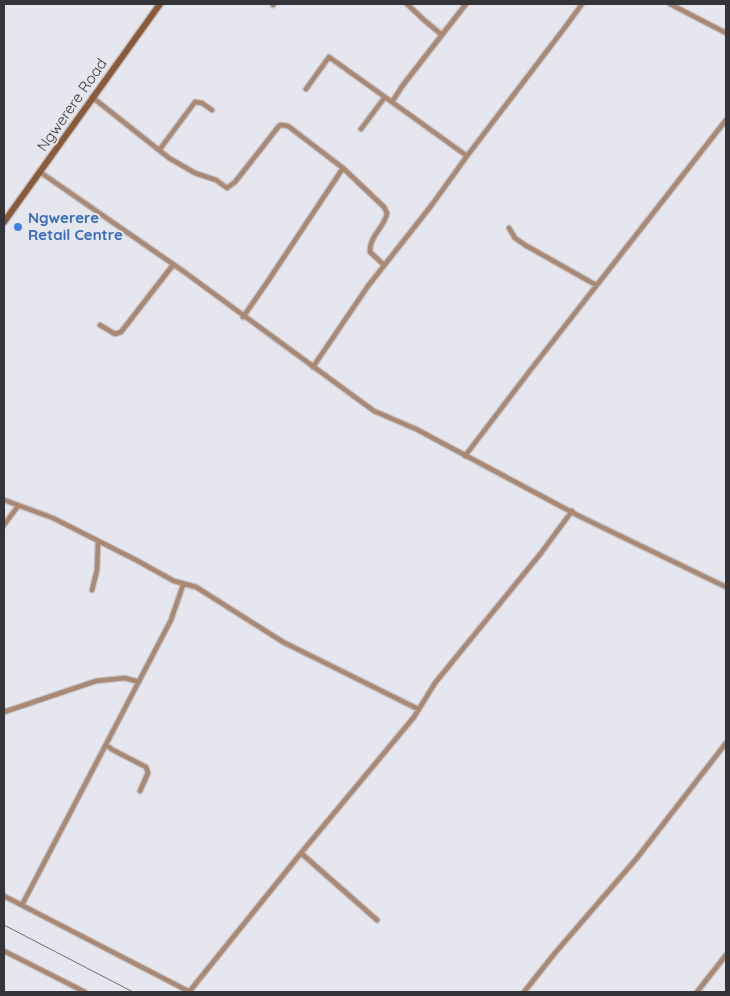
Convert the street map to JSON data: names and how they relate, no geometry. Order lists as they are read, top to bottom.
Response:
{
  "streets": {
    "main road": ["Ngwerere Road"]
  },
  "places": ["Ngwerere Retail Centre"]
}
